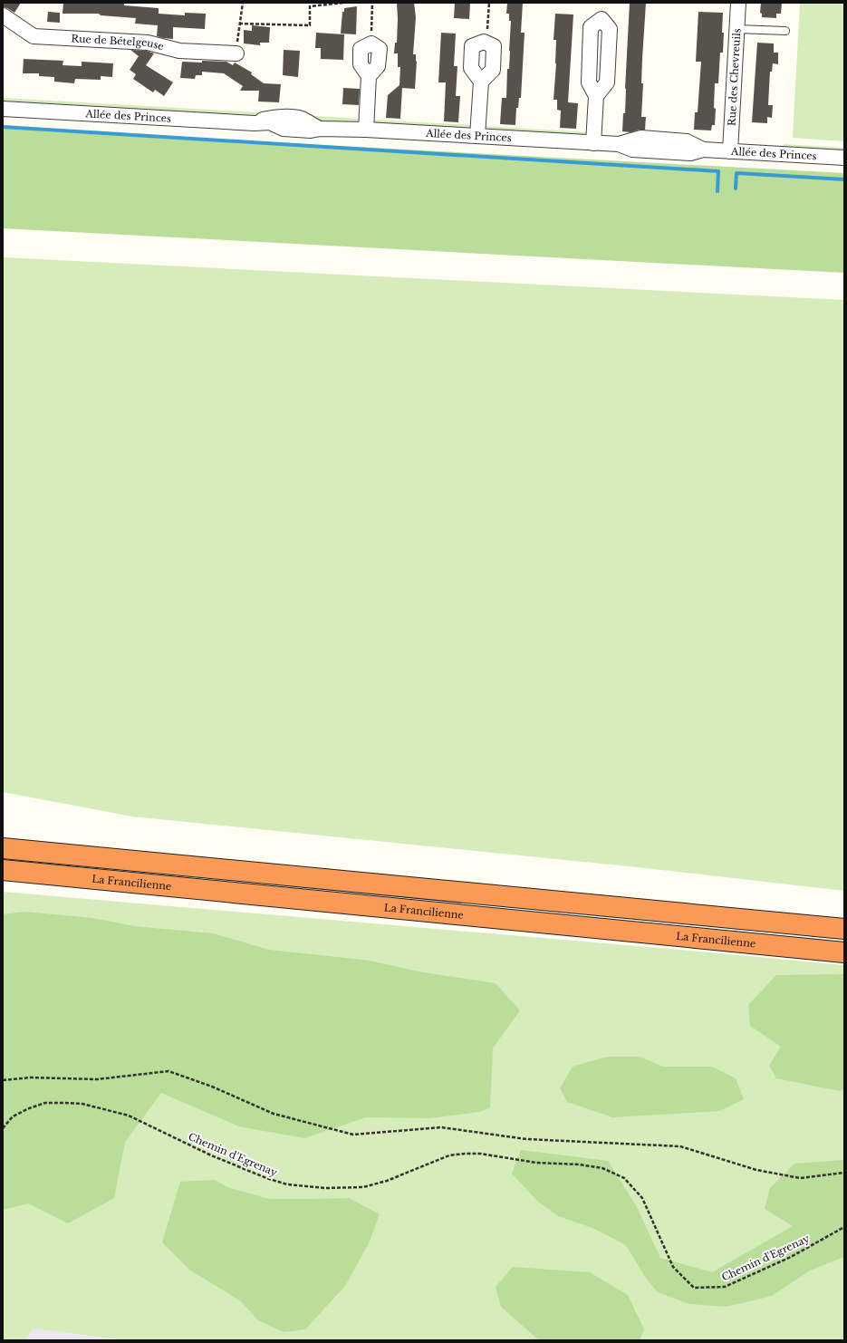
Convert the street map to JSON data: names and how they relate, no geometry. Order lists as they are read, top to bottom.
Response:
{
  "streets": {
    "highway": ["La Francilienne"],
    "street": ["Rue de Bételgeuse", "Rue des Chevreuils", "Allée des Princes"],
    "path": ["Chemin d'Egrenay"]
  },
  "crossings": [
    ["Rue des Chevreuils", "Allée des Princes"]
  ]
}
